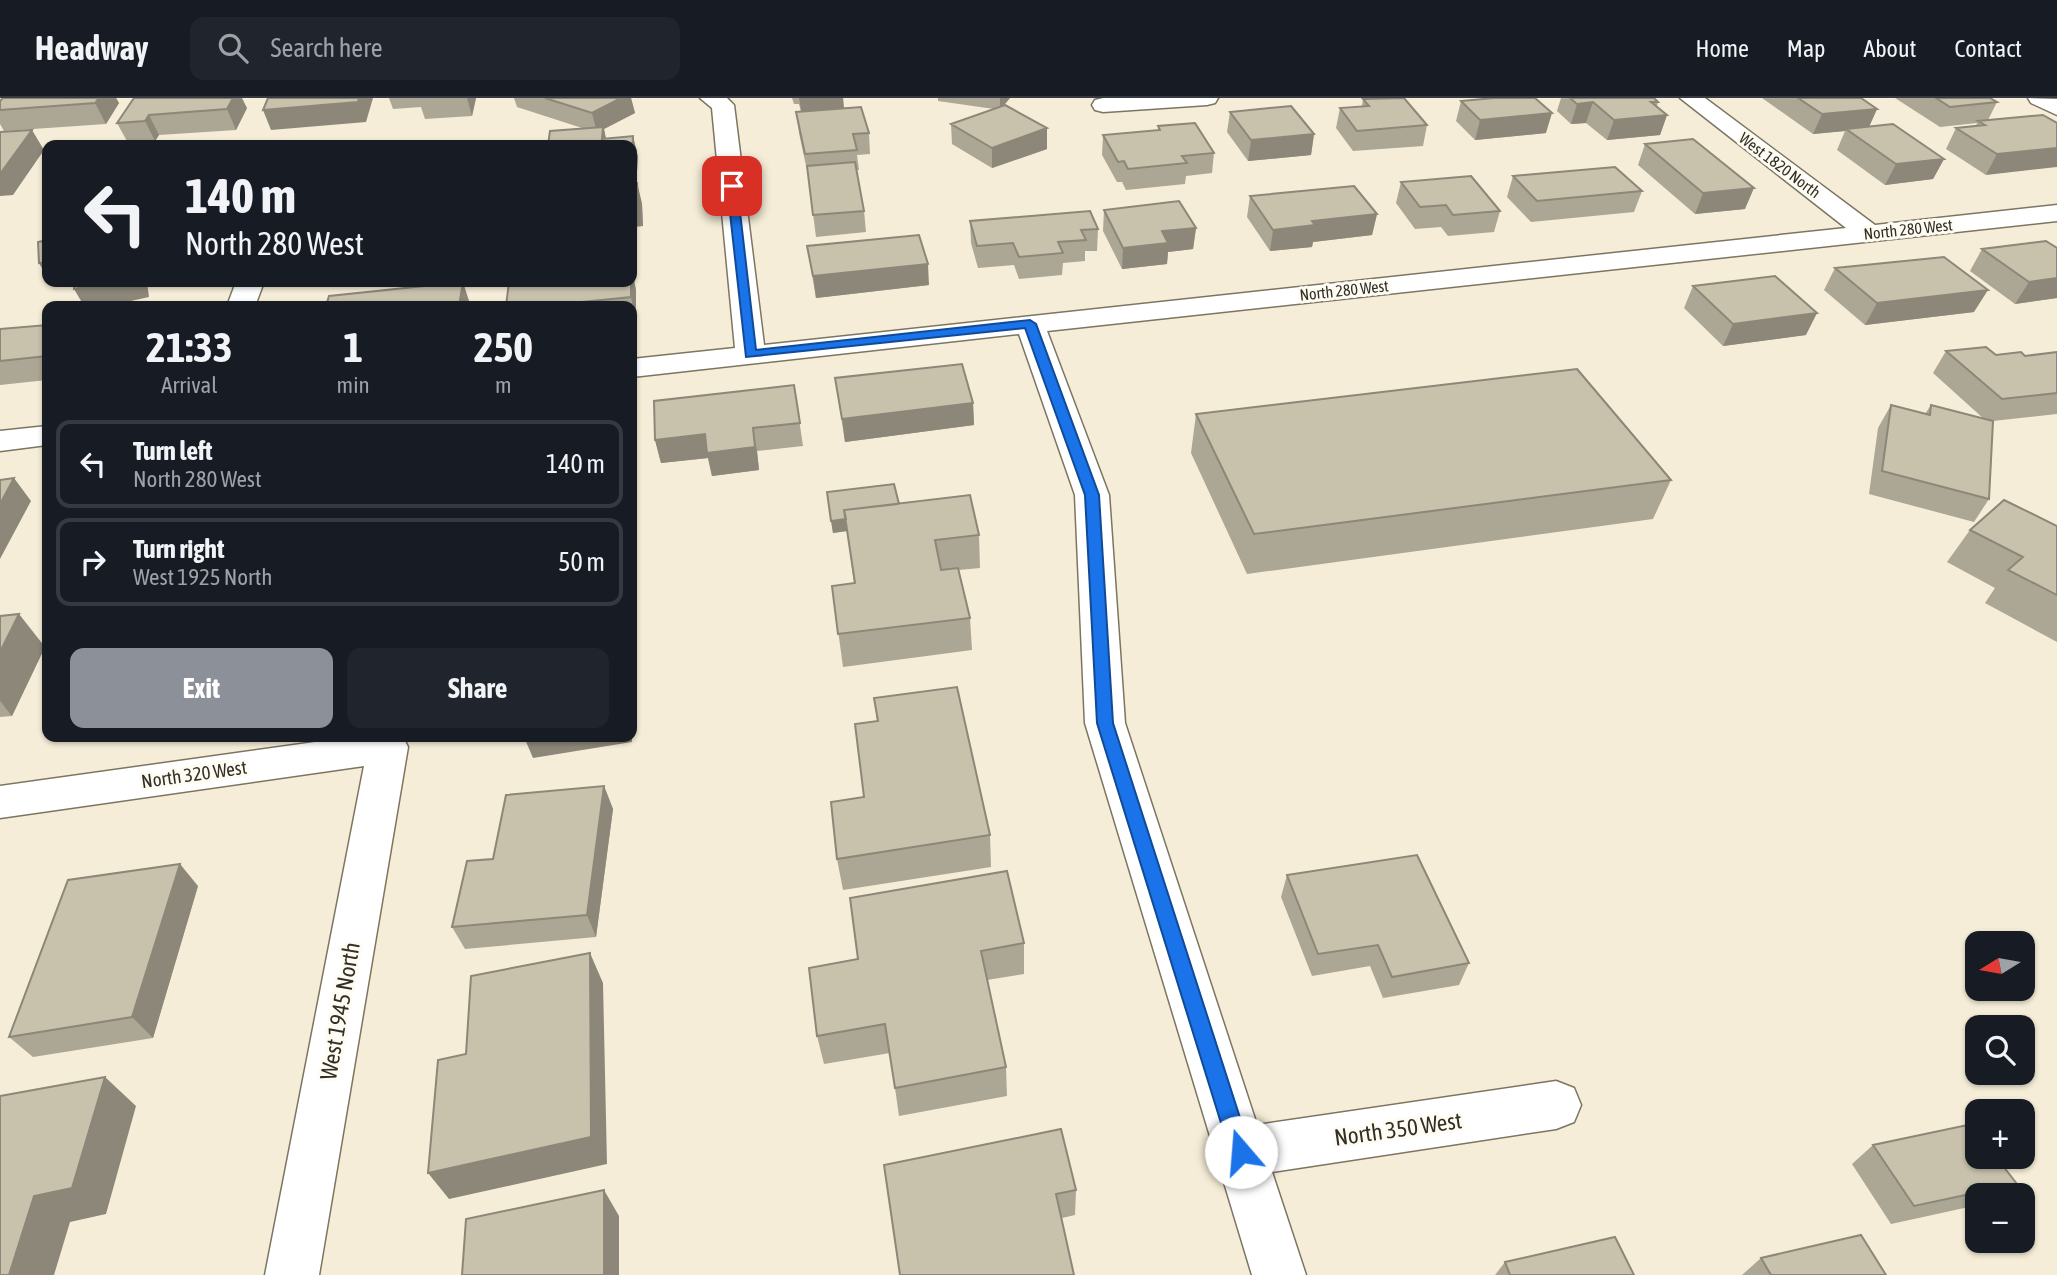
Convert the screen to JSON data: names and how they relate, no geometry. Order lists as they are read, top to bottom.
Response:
{
  "streets": {
    "street": [
      "West 1820 North",
      "North 280 West",
      "North 320 West",
      "West 1945 North",
      "North 350 West"
    ]
  },
  "crossings": [
    ["West 1820 North", "North 280 West"],
    ["North 320 West", "West 1945 North"]
  ],
  "north": "left",
  "page": {
    "header": "Headway",
    "search": "Search here",
    "nav": [
      "Home",
      "Map",
      "About",
      "Contact"
    ],
    "turn": ["140 m", "North 280 West"],
    "eta": [
      "21:33",
      "Arrival",
      "1",
      "min",
      "250",
      "m"
    ],
    "list": [
      {
        "name": "Turn left",
        "note": "North 280 West",
        "value": "140 m"
      },
      {
        "name": "Turn right",
        "note": "West 1925 North",
        "value": "50 m"
      }
    ],
    "buttons": ["Exit", "Share"],
    "map_buttons": ["+", "−"]
  }
}
